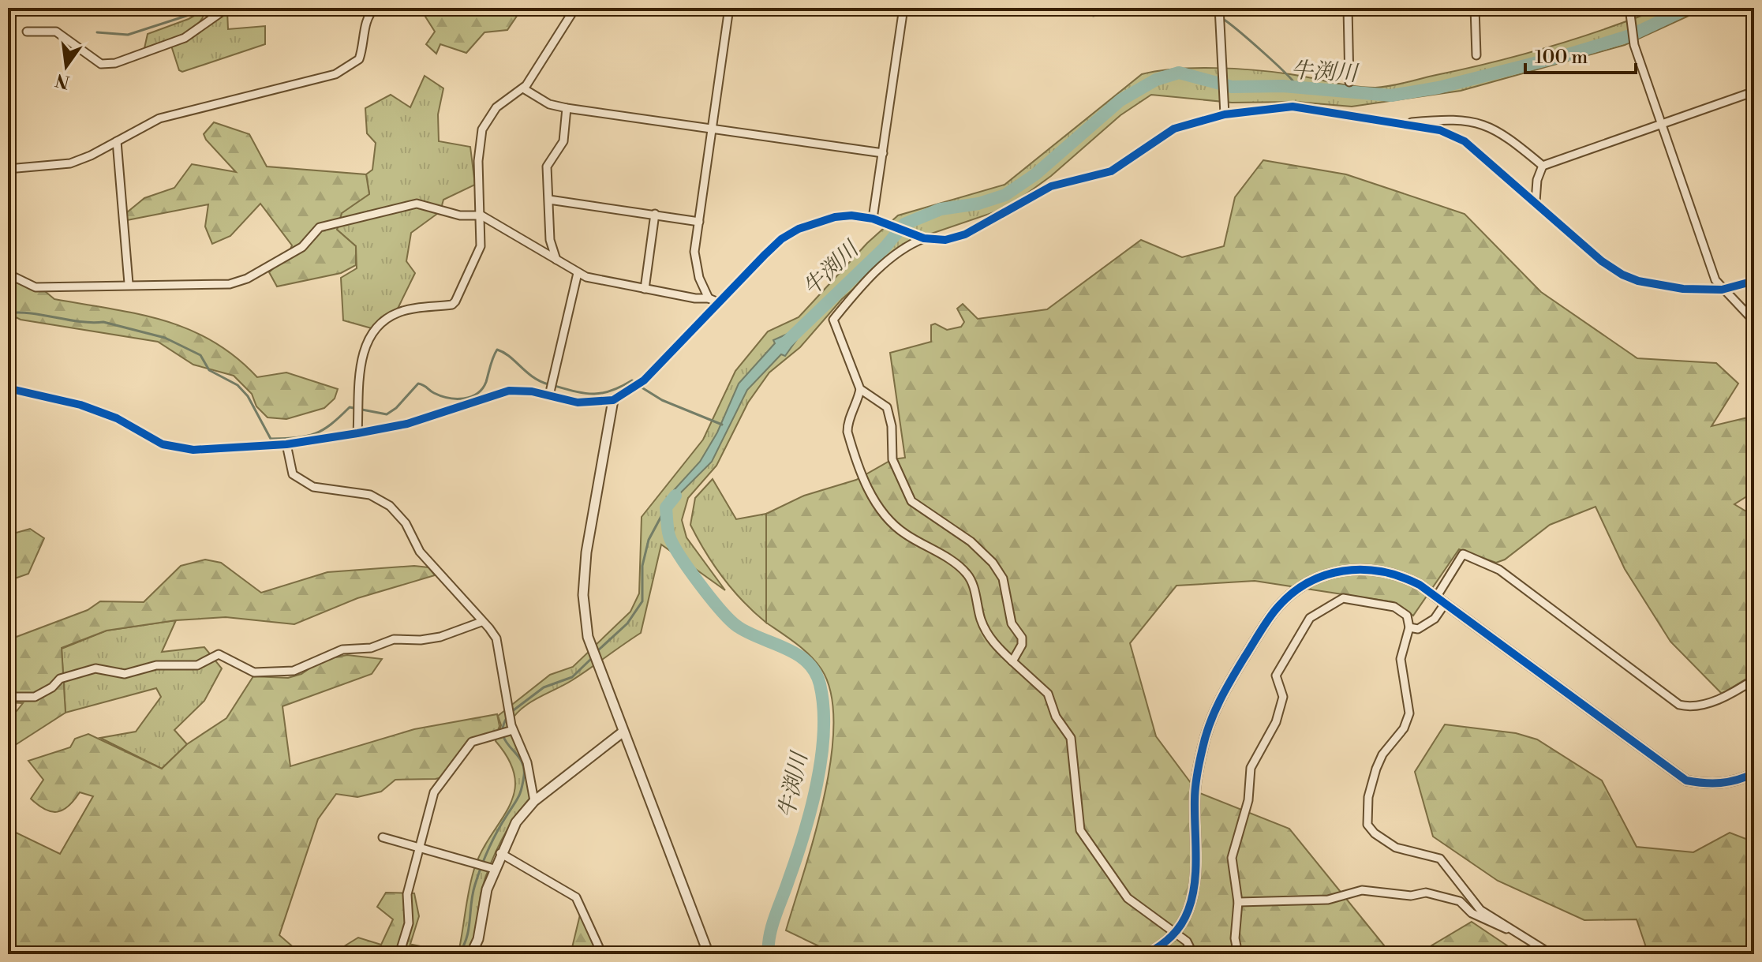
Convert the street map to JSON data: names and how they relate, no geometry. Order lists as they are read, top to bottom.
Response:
{
  "water": ["牛渕川"],
  "scale_bar": "100 m",
  "north": "bottom"
}
